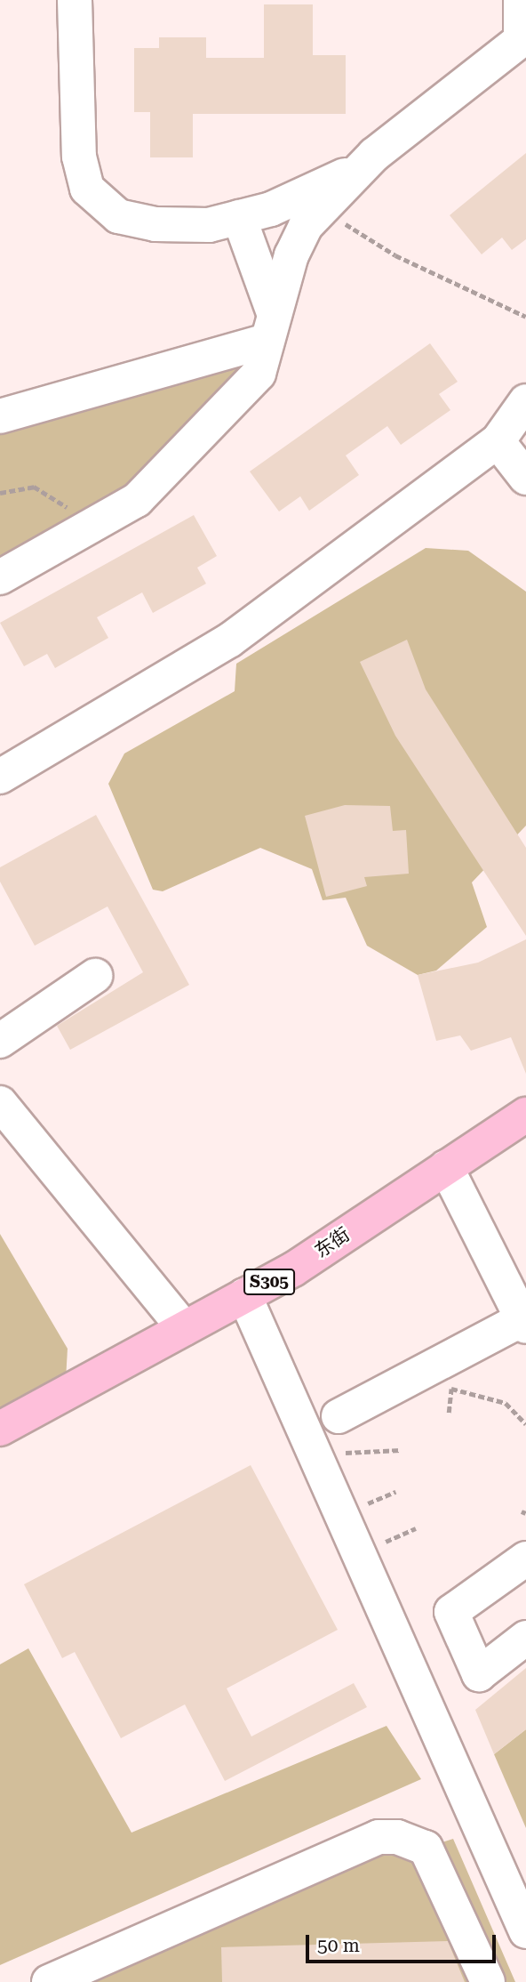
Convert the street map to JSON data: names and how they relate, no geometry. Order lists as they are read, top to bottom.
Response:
{
  "streets": {
    "main road": ["东街", "S305"]
  },
  "scale_bar": "50 m"
}
